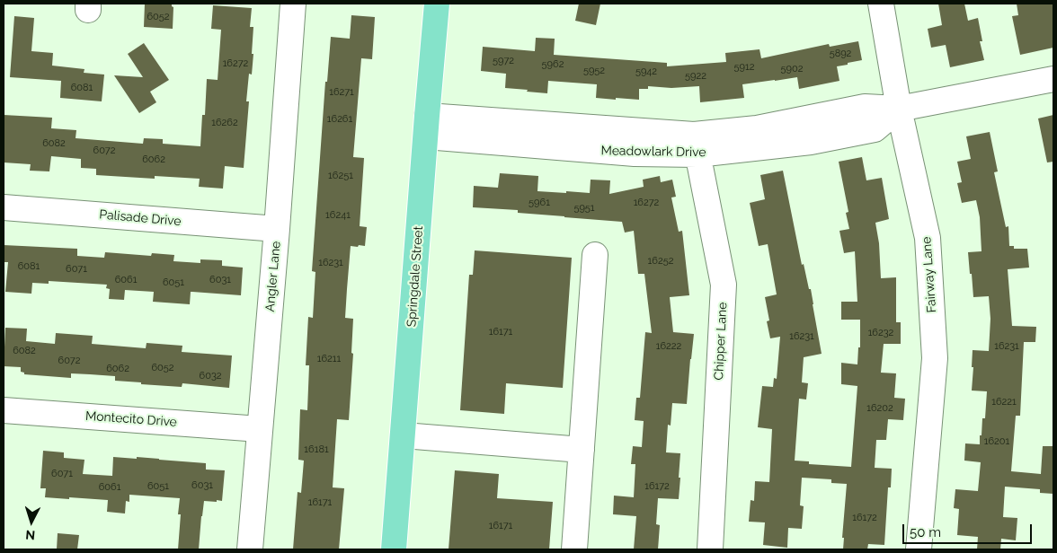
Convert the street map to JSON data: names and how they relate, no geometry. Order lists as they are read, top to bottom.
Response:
{
  "streets": {
    "main road": ["Springdale Street"],
    "street": [
      "Meadowlark Drive",
      "Palisade Drive",
      "Fairway Lane",
      "Angler Lane",
      "Chipper Lane",
      "Montecito Drive"
    ]
  },
  "crossings": [
    ["Meadowlark Drive", "Fairway Lane"],
    ["Meadowlark Drive", "Springdale Street"],
    ["Meadowlark Drive", "Chipper Lane"],
    ["Palisade Drive", "Angler Lane"],
    ["Angler Lane", "Montecito Drive"]
  ],
  "house_numbers": [
    "6052",
    "5892",
    "5972",
    "16272",
    "5962",
    "5912",
    "5902",
    "5952",
    "5942",
    "5922",
    "6081",
    "16271",
    "16261",
    "16262",
    "6082",
    "6072",
    "6062",
    "16251",
    "5961",
    "16272",
    "5951",
    "16241",
    "16252",
    "16231",
    "6081",
    "6071",
    "6061",
    "6031",
    "6051",
    "16171",
    "16232",
    "16231",
    "16222",
    "16231",
    "6082",
    "16211",
    "6072",
    "6052",
    "6062",
    "6032",
    "16221",
    "16202",
    "16201",
    "16181",
    "6071",
    "6031",
    "6051",
    "16172",
    "6061",
    "16171",
    "16172",
    "16171"
  ],
  "scale_bar": "50 m",
  "north": "bottom"
}
